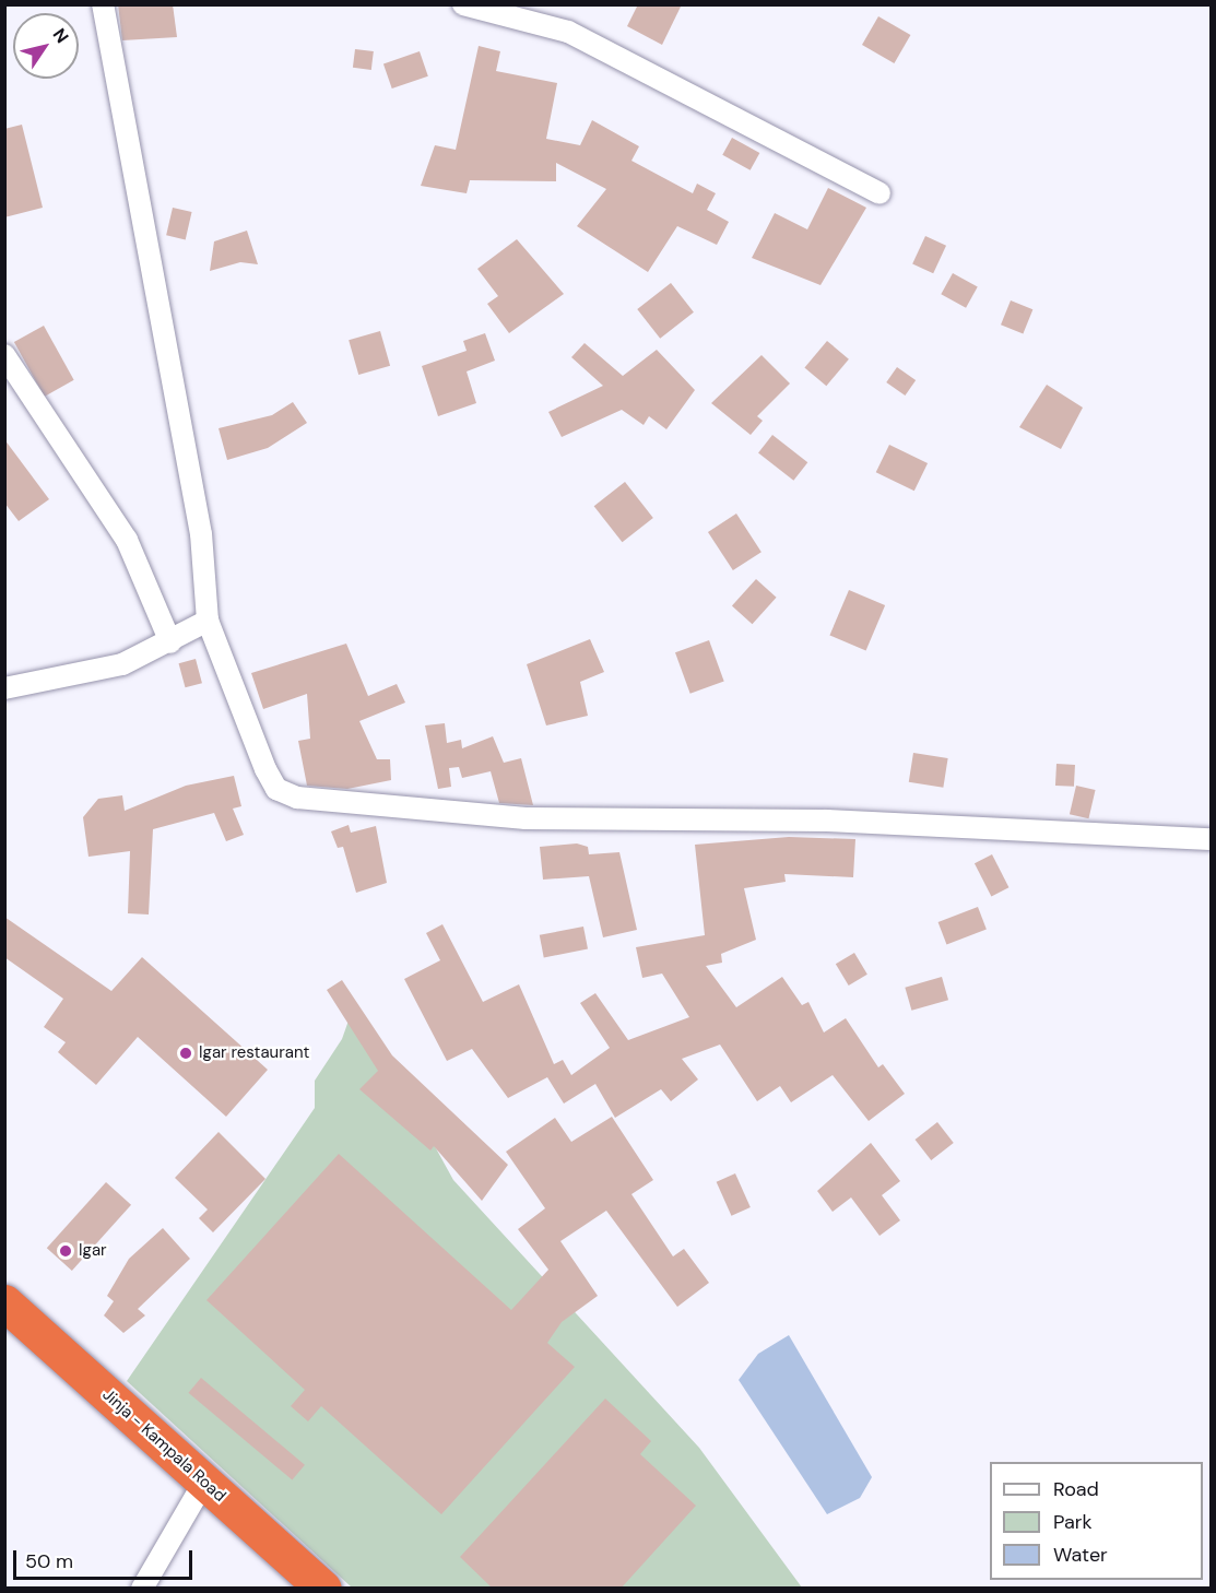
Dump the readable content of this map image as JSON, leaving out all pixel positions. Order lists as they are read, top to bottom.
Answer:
{
  "streets": {
    "highway": ["Jinja - Kampala Road"]
  },
  "places": ["Igar restaurant", "Igar"],
  "legend": ["Road", "Park", "Water"],
  "scale_bar": "50 m",
  "north": "top right"
}
